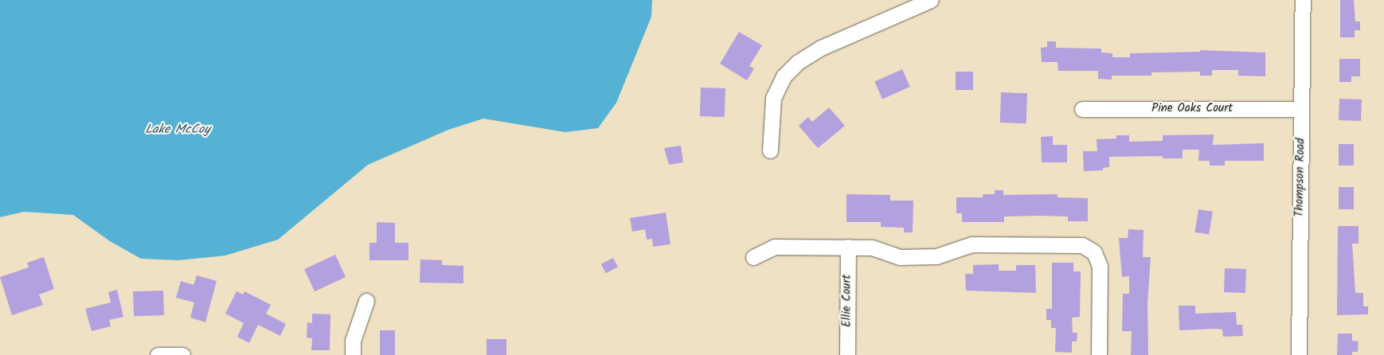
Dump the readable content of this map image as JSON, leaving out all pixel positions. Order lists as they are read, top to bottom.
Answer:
{
  "streets": {
    "street": ["Pine Oaks Court", "Thompson Road", "Ellie Court"]
  },
  "crossings": [
    ["Pine Oaks Court", "Thompson Road"]
  ],
  "water": ["Lake McCoy"]
}
